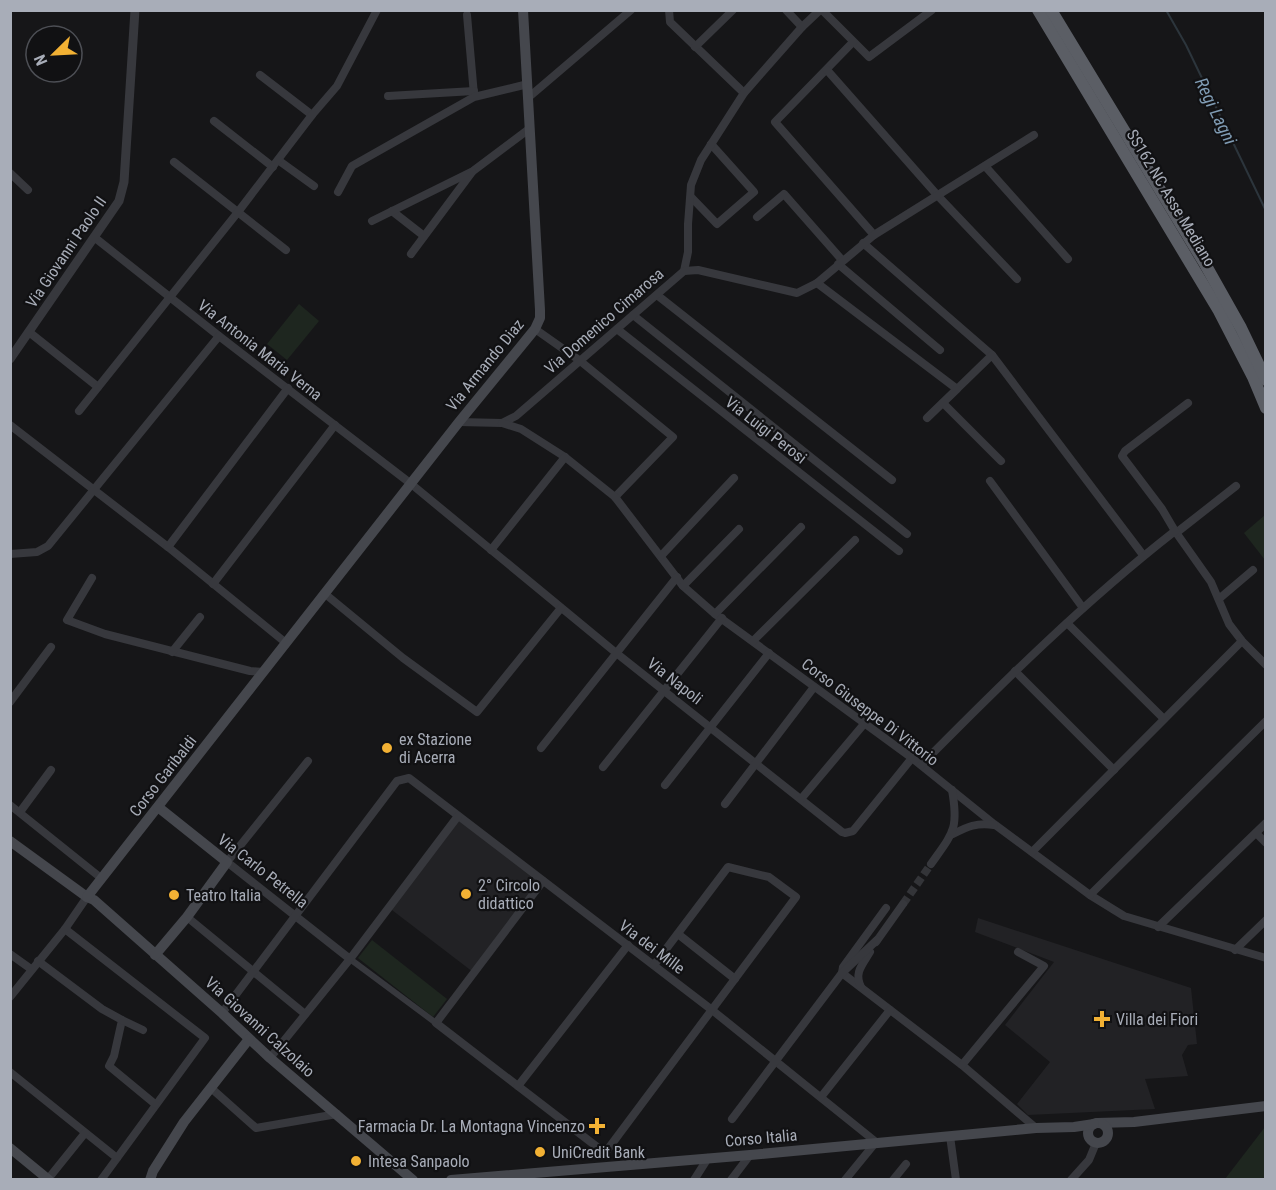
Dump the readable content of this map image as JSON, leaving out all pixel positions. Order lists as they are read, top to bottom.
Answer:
{
  "streets": {
    "highway": ["SS162 NC Asse Mediano"],
    "main road": [
      "Via Armando Diaz",
      "Corso Garibaldi",
      "Via Carlo Petrella",
      "Via Giovanni Calzolaio",
      "Corso Italia"
    ],
    "street": [
      "Via Giovanni Paolo II",
      "Via Domenico Cimarosa",
      "Via Antonia Maria Verna",
      "Via Luigi Perosi",
      "Via Napoli",
      "Corso Giuseppe Di Vittorio",
      "Via dei Mille"
    ]
  },
  "crossings": [
    ["Via Giovanni Paolo II", "Via Antonia Maria Verna"],
    ["Via Domenico Cimarosa", "Via Luigi Perosi"],
    ["Via Domenico Cimarosa", "Corso Giuseppe Di Vittorio"],
    ["Via Antonia Maria Verna", "Via Armando Diaz"],
    ["Via Antonia Maria Verna", "Via Napoli"],
    ["Via Armando Diaz", "Via Napoli"],
    ["Via Armando Diaz", "Corso Garibaldi"],
    ["Via Napoli", "Corso Giuseppe Di Vittorio"],
    ["Corso Garibaldi", "Via Carlo Petrella"],
    ["Corso Garibaldi", "Via Giovanni Calzolaio"],
    ["Via Carlo Petrella", "Via dei Mille"],
    ["Via dei Mille", "Corso Italia"]
  ],
  "water": ["Regi Lagni"],
  "places": {
    "other": [
      "ex Stazione di Acerra",
      "2° Circolo didattico",
      "Teatro Italia",
      "UniCredit Bank",
      "Intesa Sanpaolo"
    ],
    "health": ["Villa dei Fiori", "Farmacia Dr. La Montagna Vincenzo"]
  },
  "north": "bottom left"
}
